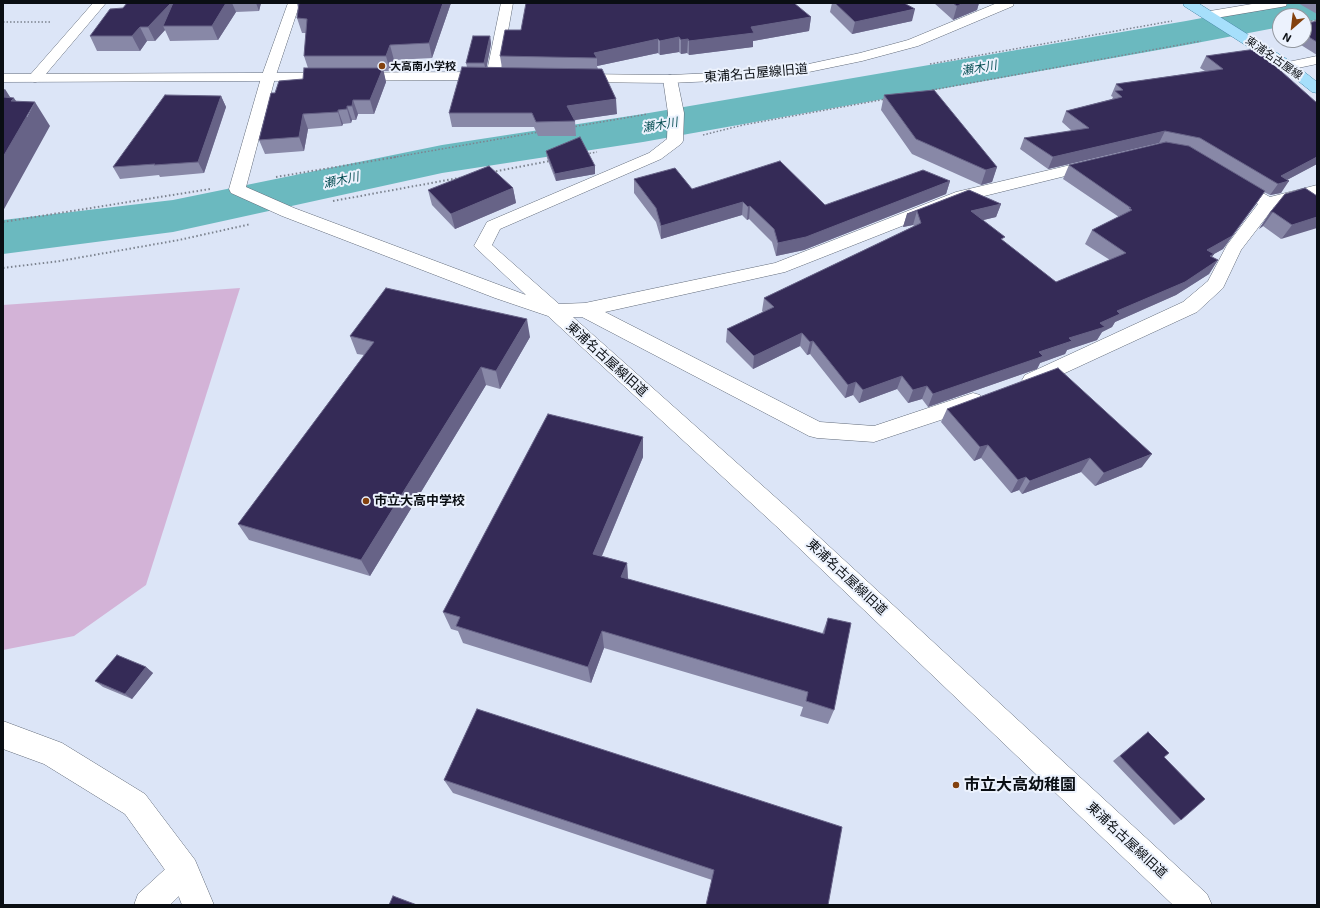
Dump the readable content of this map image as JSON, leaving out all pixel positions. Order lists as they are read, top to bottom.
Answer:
{
  "streets": {
    "main road": ["東浦名古屋線"],
    "street": ["東浦名古屋線旧道"]
  },
  "water": ["瀬木川"],
  "places": ["大高南小学校", "市立大高中学校", "市立大高幼稚園"],
  "north": "bottom left"
}
